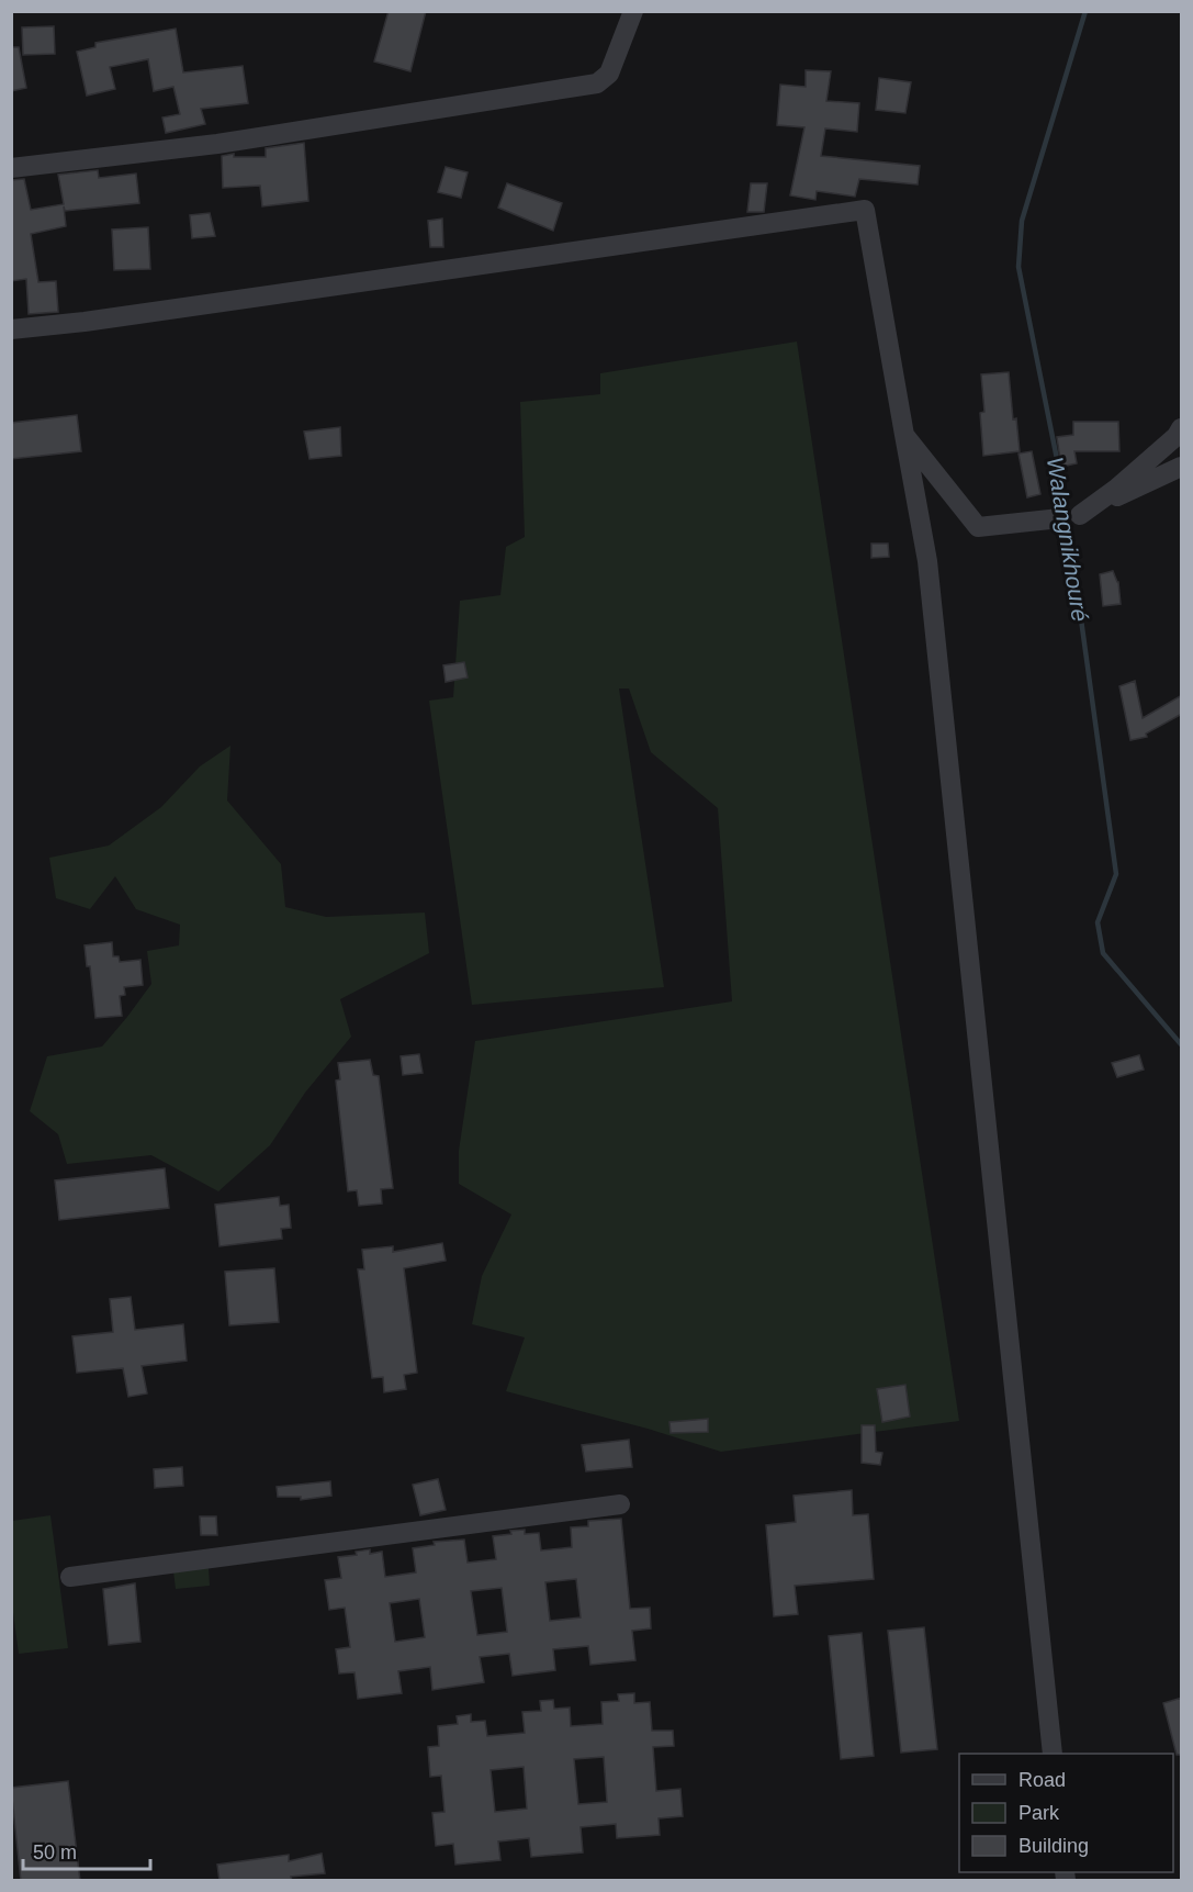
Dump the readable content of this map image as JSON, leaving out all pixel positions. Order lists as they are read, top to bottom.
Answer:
{
  "water": ["Walangnikhouré"],
  "legend": ["Road", "Park", "Building"],
  "scale_bar": "50 m"
}
